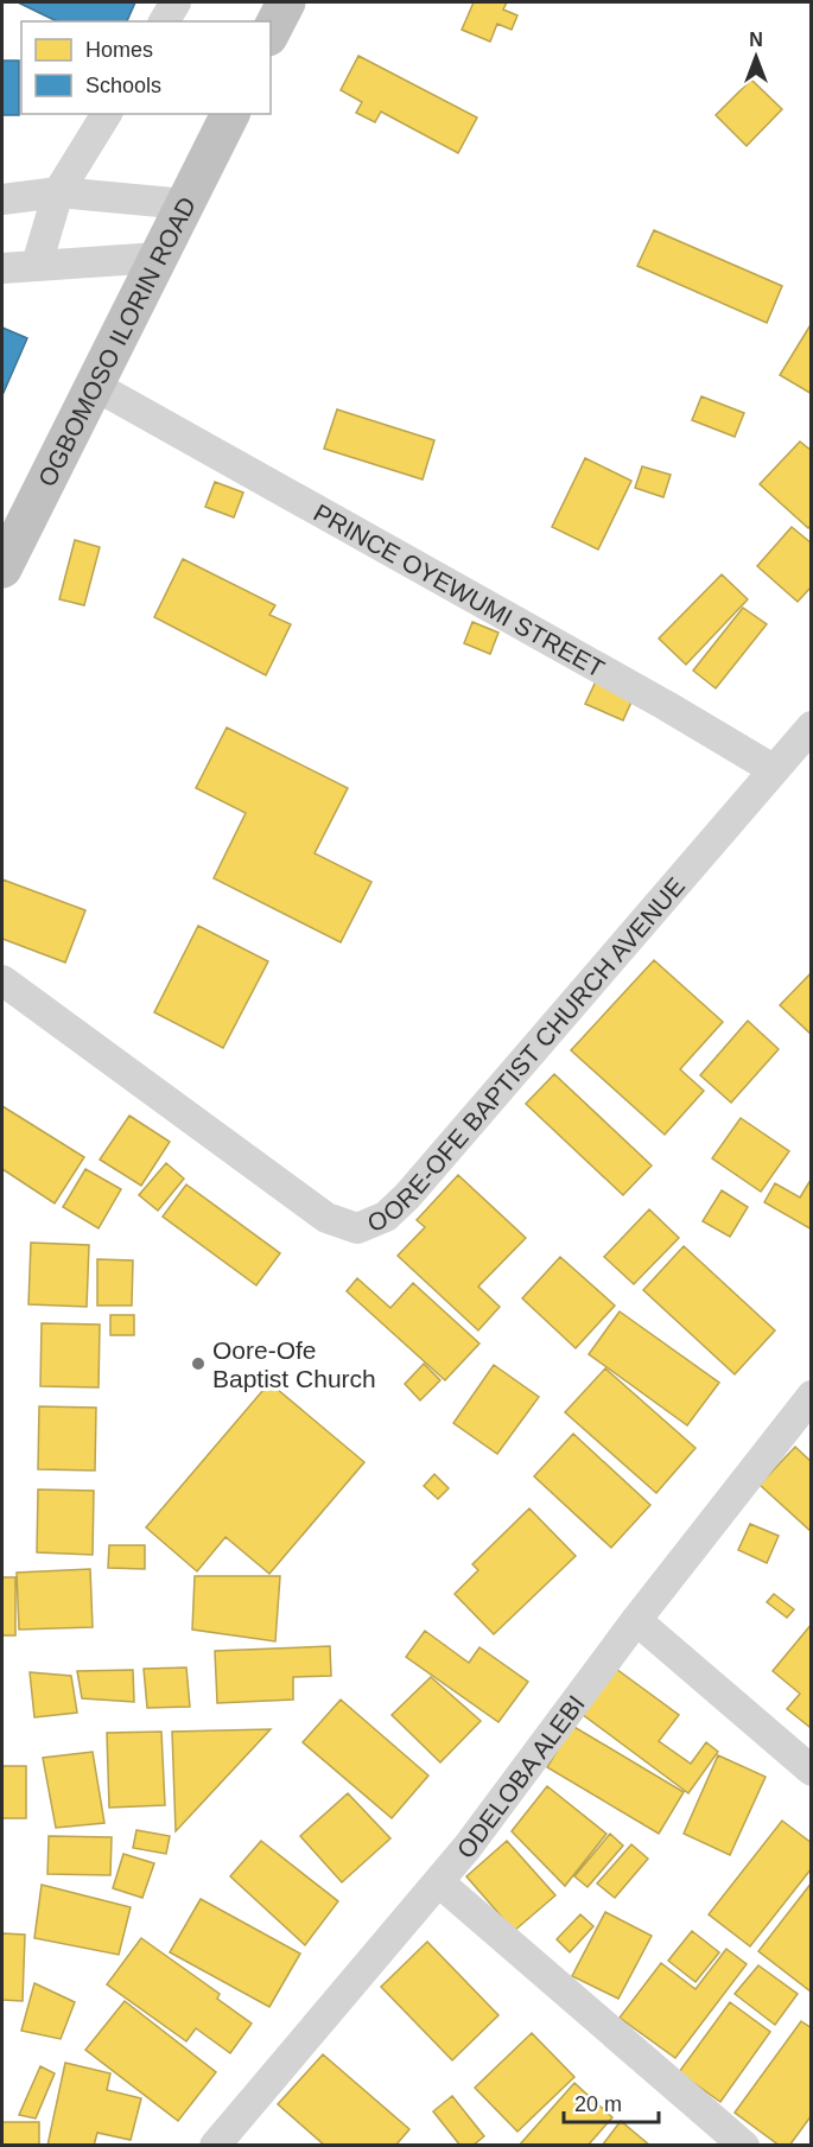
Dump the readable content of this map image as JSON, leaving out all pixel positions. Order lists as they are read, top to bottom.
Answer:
{
  "streets": {
    "highway": ["OGBOMOSO ILORIN ROAD"],
    "street": ["PRINCE OYEWUMI STREET", "OORE-OFE BAPTIST CHURCH AVENUE", "ODELOBA ALEBI"]
  },
  "crossings": [
    ["OGBOMOSO ILORIN ROAD", "PRINCE OYEWUMI STREET"],
    ["PRINCE OYEWUMI STREET", "OORE-OFE BAPTIST CHURCH AVENUE"]
  ],
  "places": ["Oore-Ofe Baptist Church"],
  "legend": ["Homes", "Schools"],
  "scale_bar": "20 m",
  "north": "top"
}
